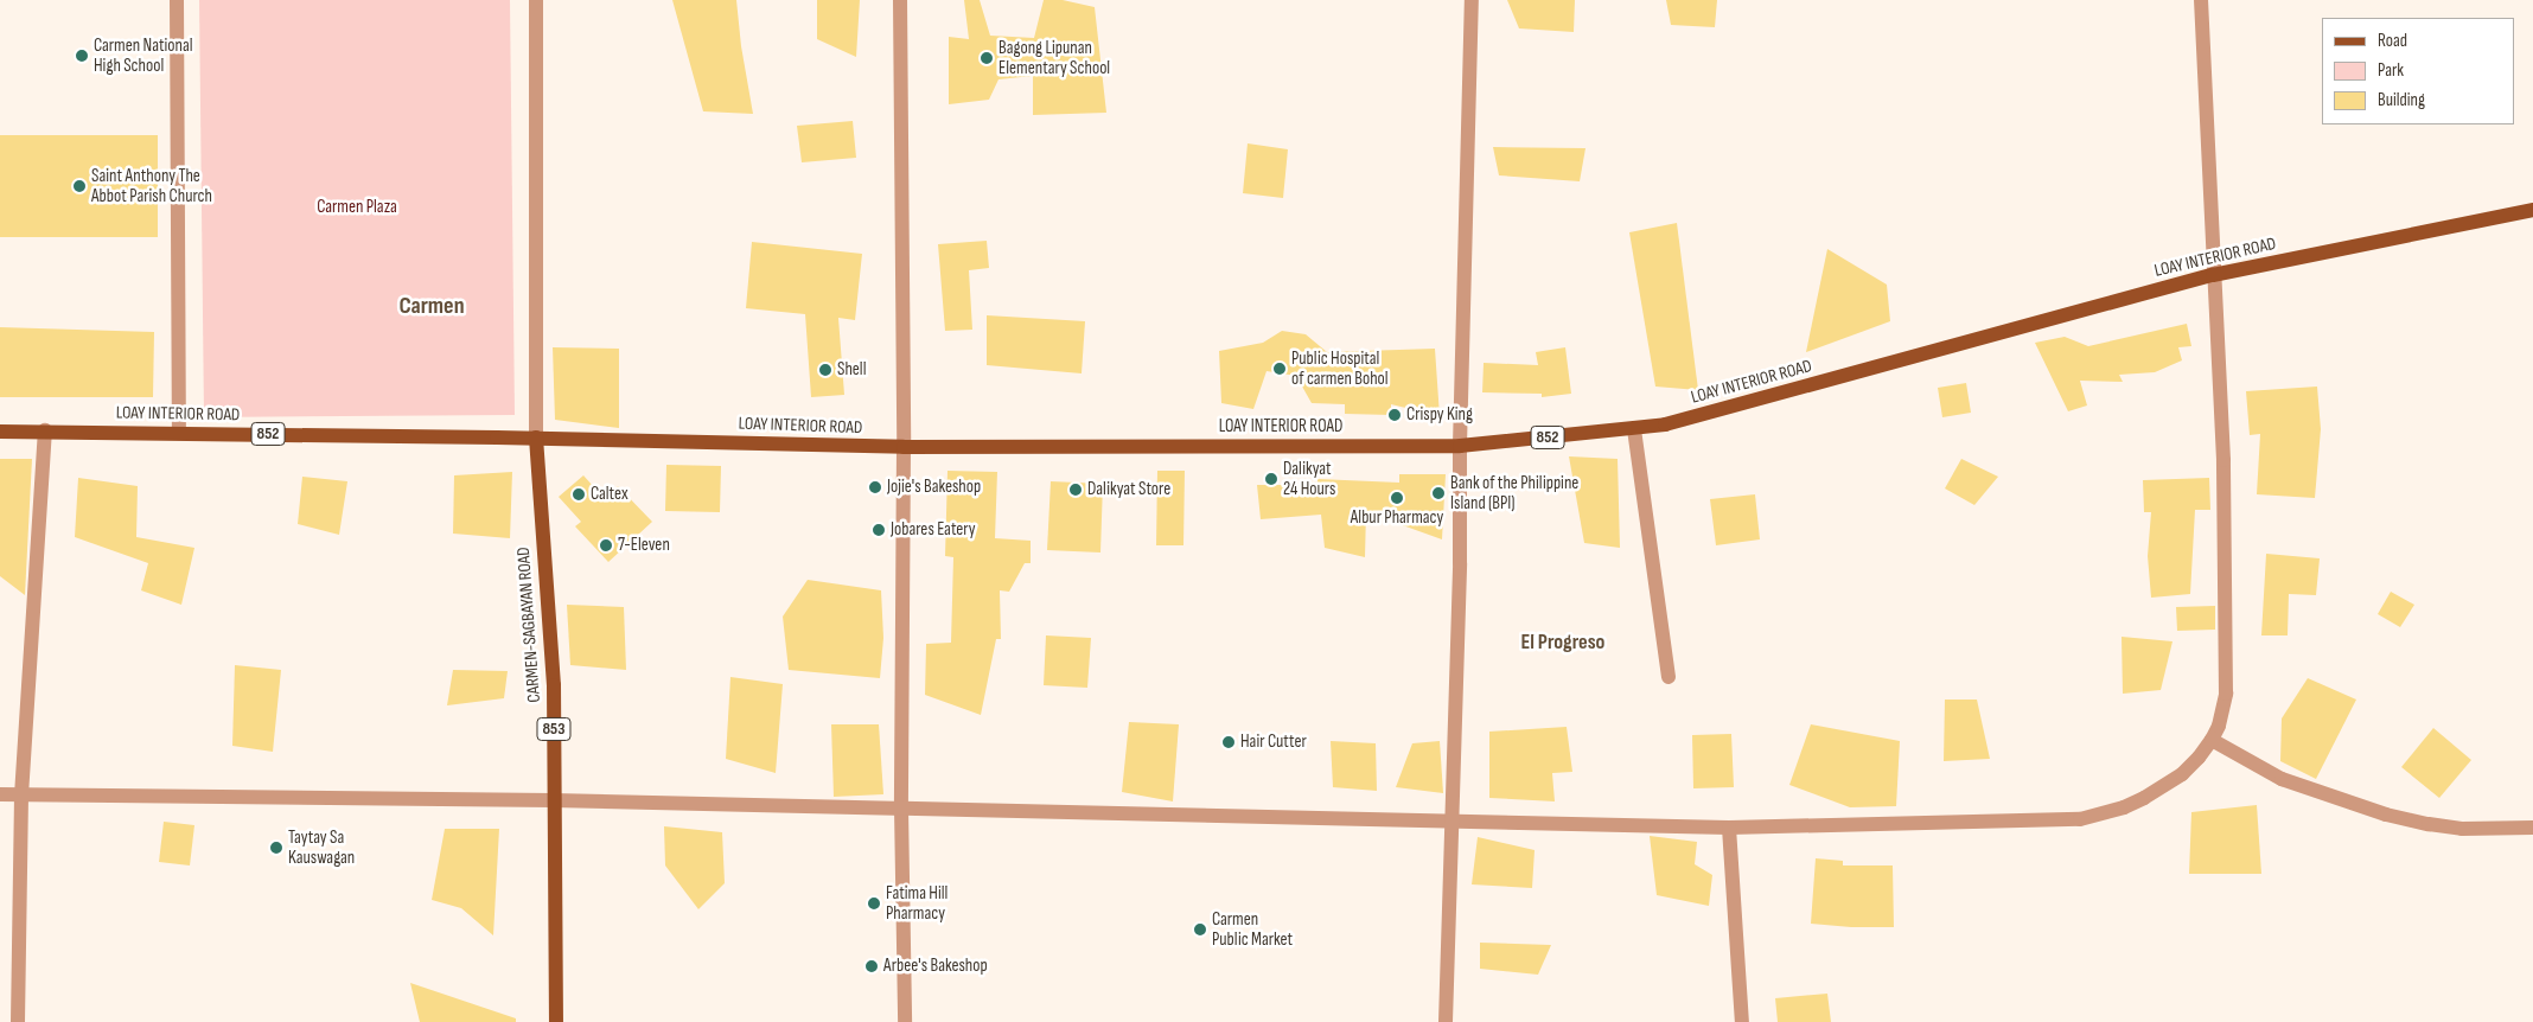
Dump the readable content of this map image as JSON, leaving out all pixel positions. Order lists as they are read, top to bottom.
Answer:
{
  "streets": {
    "main road": [
      "LOAY INTERIOR ROAD",
      "852",
      "CARMEN-SAGBAYAN ROAD",
      "853"
    ]
  },
  "crossings": [
    ["LOAY INTERIOR ROAD", "CARMEN-SAGBAYAN ROAD"]
  ],
  "districts": ["Carmen", "El Progreso"],
  "parks": ["Carmen Plaza"],
  "places": [
    "Carmen National High School",
    "Bagong Lipunan Elementary School",
    "Saint Anthony The Abbot Parish Church",
    "Public Hospital of carmen Bohol",
    "Shell",
    "Crispy King",
    "Dalikyat 24 Hours",
    "Jojie's Bakeshop",
    "Dalikyat Store",
    "Bank of the Philippine Island (BPI)",
    "Caltex",
    "Albur Pharmacy",
    "Jobares Eatery",
    "7-Eleven",
    "Hair Cutter",
    "Taytay Sa Kauswagan",
    "Fatima Hill Pharmacy",
    "Carmen Public Market",
    "Arbee's Bakeshop"
  ],
  "legend": ["Road", "Park", "Building"]
}
